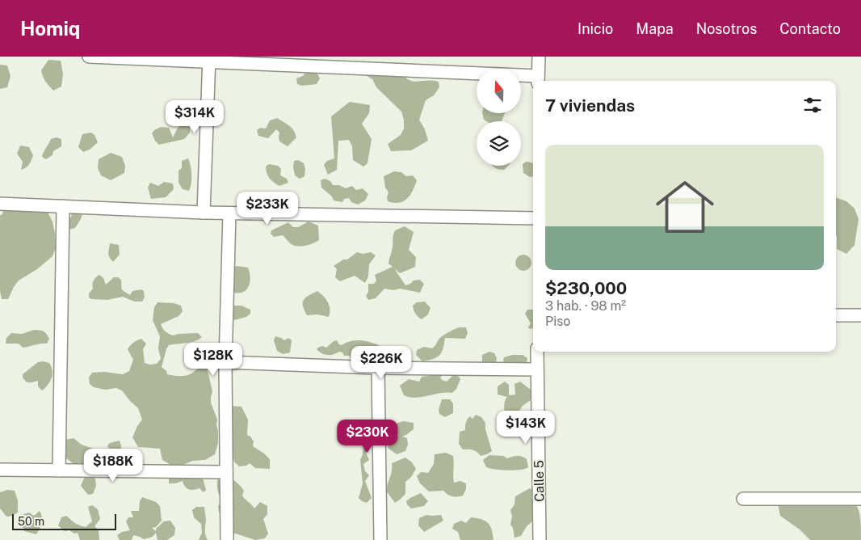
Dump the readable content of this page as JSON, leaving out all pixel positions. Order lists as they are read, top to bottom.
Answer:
{
  "streets": {
    "street": ["Calle 5"]
  },
  "scale_bar": "50 m",
  "north": "top",
  "page": {
    "header": "Homiq",
    "nav": [
      "Inicio",
      "Mapa",
      "Nosotros",
      "Contacto"
    ],
    "heading": "7 viviendas",
    "price": [
      "$314K",
      "$233K",
      "$128K",
      "$226K",
      "$143K",
      "$230K",
      "$188K"
    ],
    "list": [
      {
        "name": "$230,000",
        "note": "3 hab. · 98 m² · Piso"
      }
    ],
    "scale": "50 m"
  }
}
